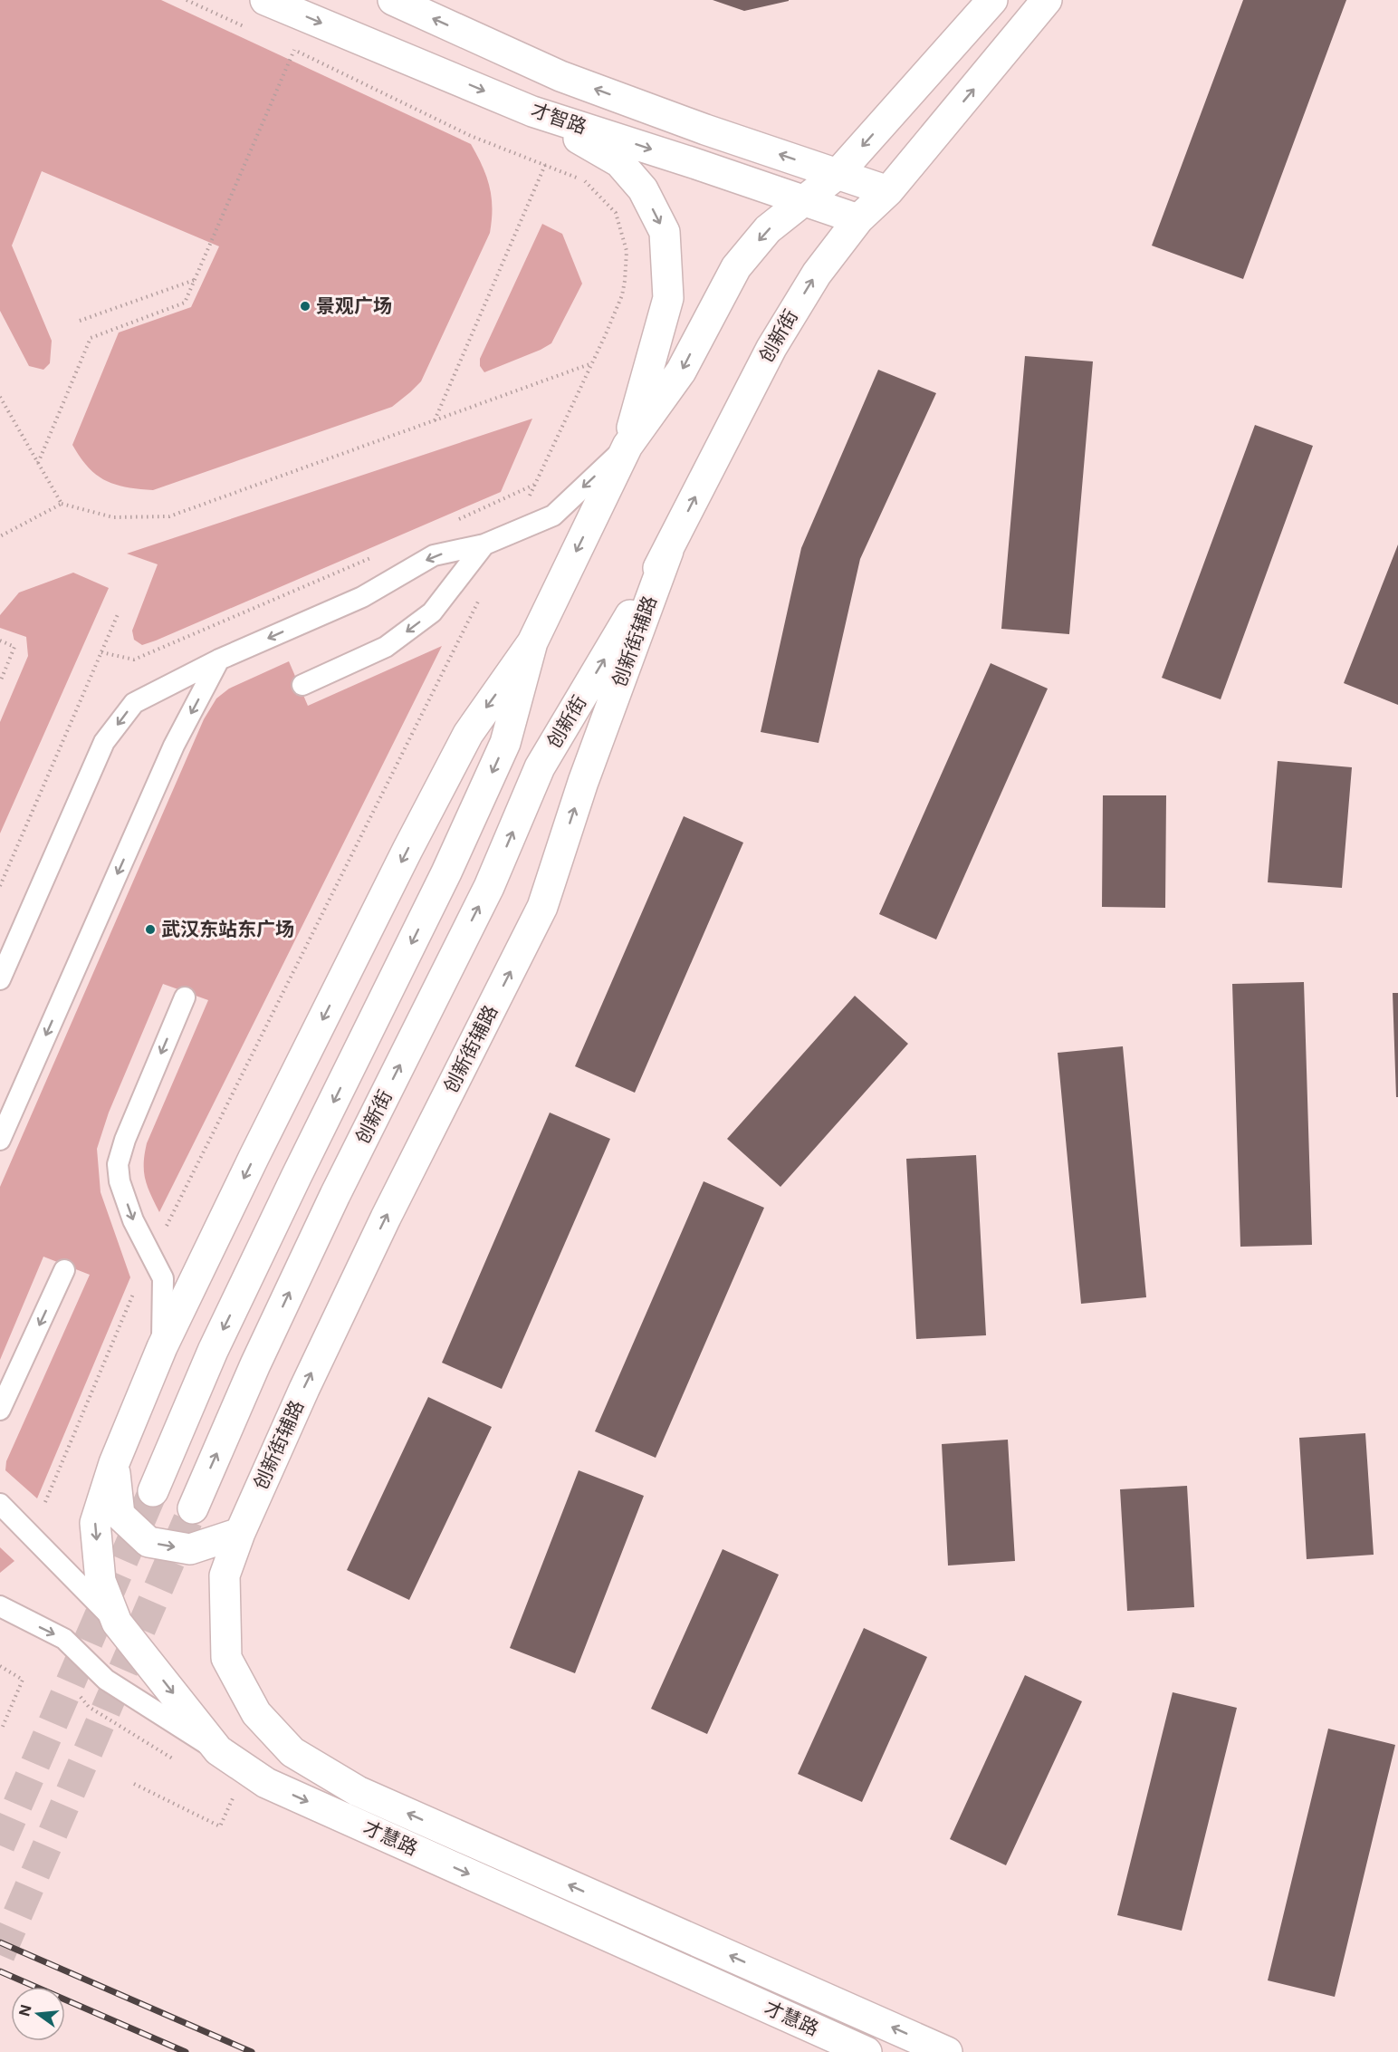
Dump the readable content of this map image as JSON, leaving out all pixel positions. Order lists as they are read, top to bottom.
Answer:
{
  "streets": {
    "street": [
      "才智路",
      "创新街",
      "创新街辅路",
      "才慧路"
    ]
  },
  "crossings": [
    ["才智路", "创新街"],
    ["创新街", "创新街辅路"],
    ["创新街辅路", "才慧路"]
  ],
  "places": ["景观广场", "武汉东站东广场"],
  "north": "left"
}
